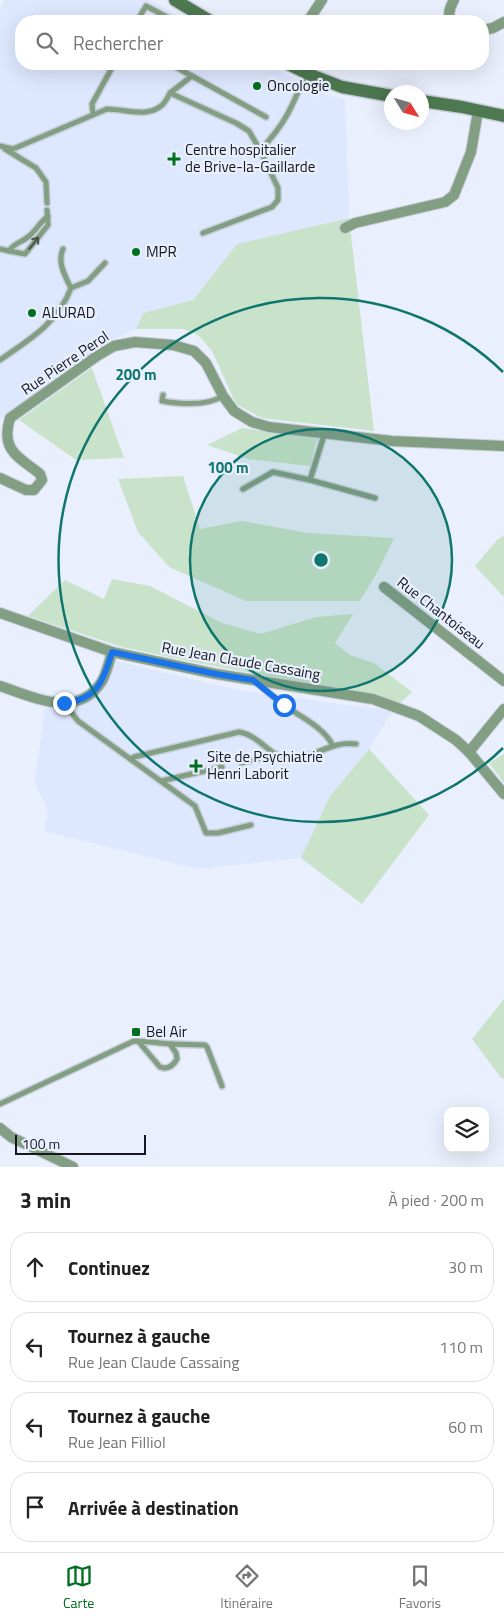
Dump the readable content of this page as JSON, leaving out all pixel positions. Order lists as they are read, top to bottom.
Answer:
{
  "streets": {
    "street": ["Rue Pierre Perol", "Rue Chantoiseau", "Rue Jean Claude Cassaing"]
  },
  "places": {
    "other": ["Oncologie", "MPR", "ALURAD"],
    "health": ["Centre hospitalier de Brive-la-Gaillarde", "Site de Psychiatrie Henri Laborit"],
    "transit": ["Bel Air"]
  },
  "scale_bar": "100 m",
  "north": "bottom right",
  "page": {
    "search": "Rechercher",
    "scale": "100 m",
    "heading": ["3 min", "À pied · 200 m"],
    "list": [
      ["Continuez", "30 m"],
      ["Tournez à gauche", "Rue Jean Claude Cassaing", "110 m"],
      ["Tournez à gauche", "Rue Jean Filliol", "60 m"],
      "Arrivée à destination"
    ],
    "nav": ["Carte", "Itinéraire", "Favoris"]
  },
  "rings": ["200 m", "100 m"]
}
